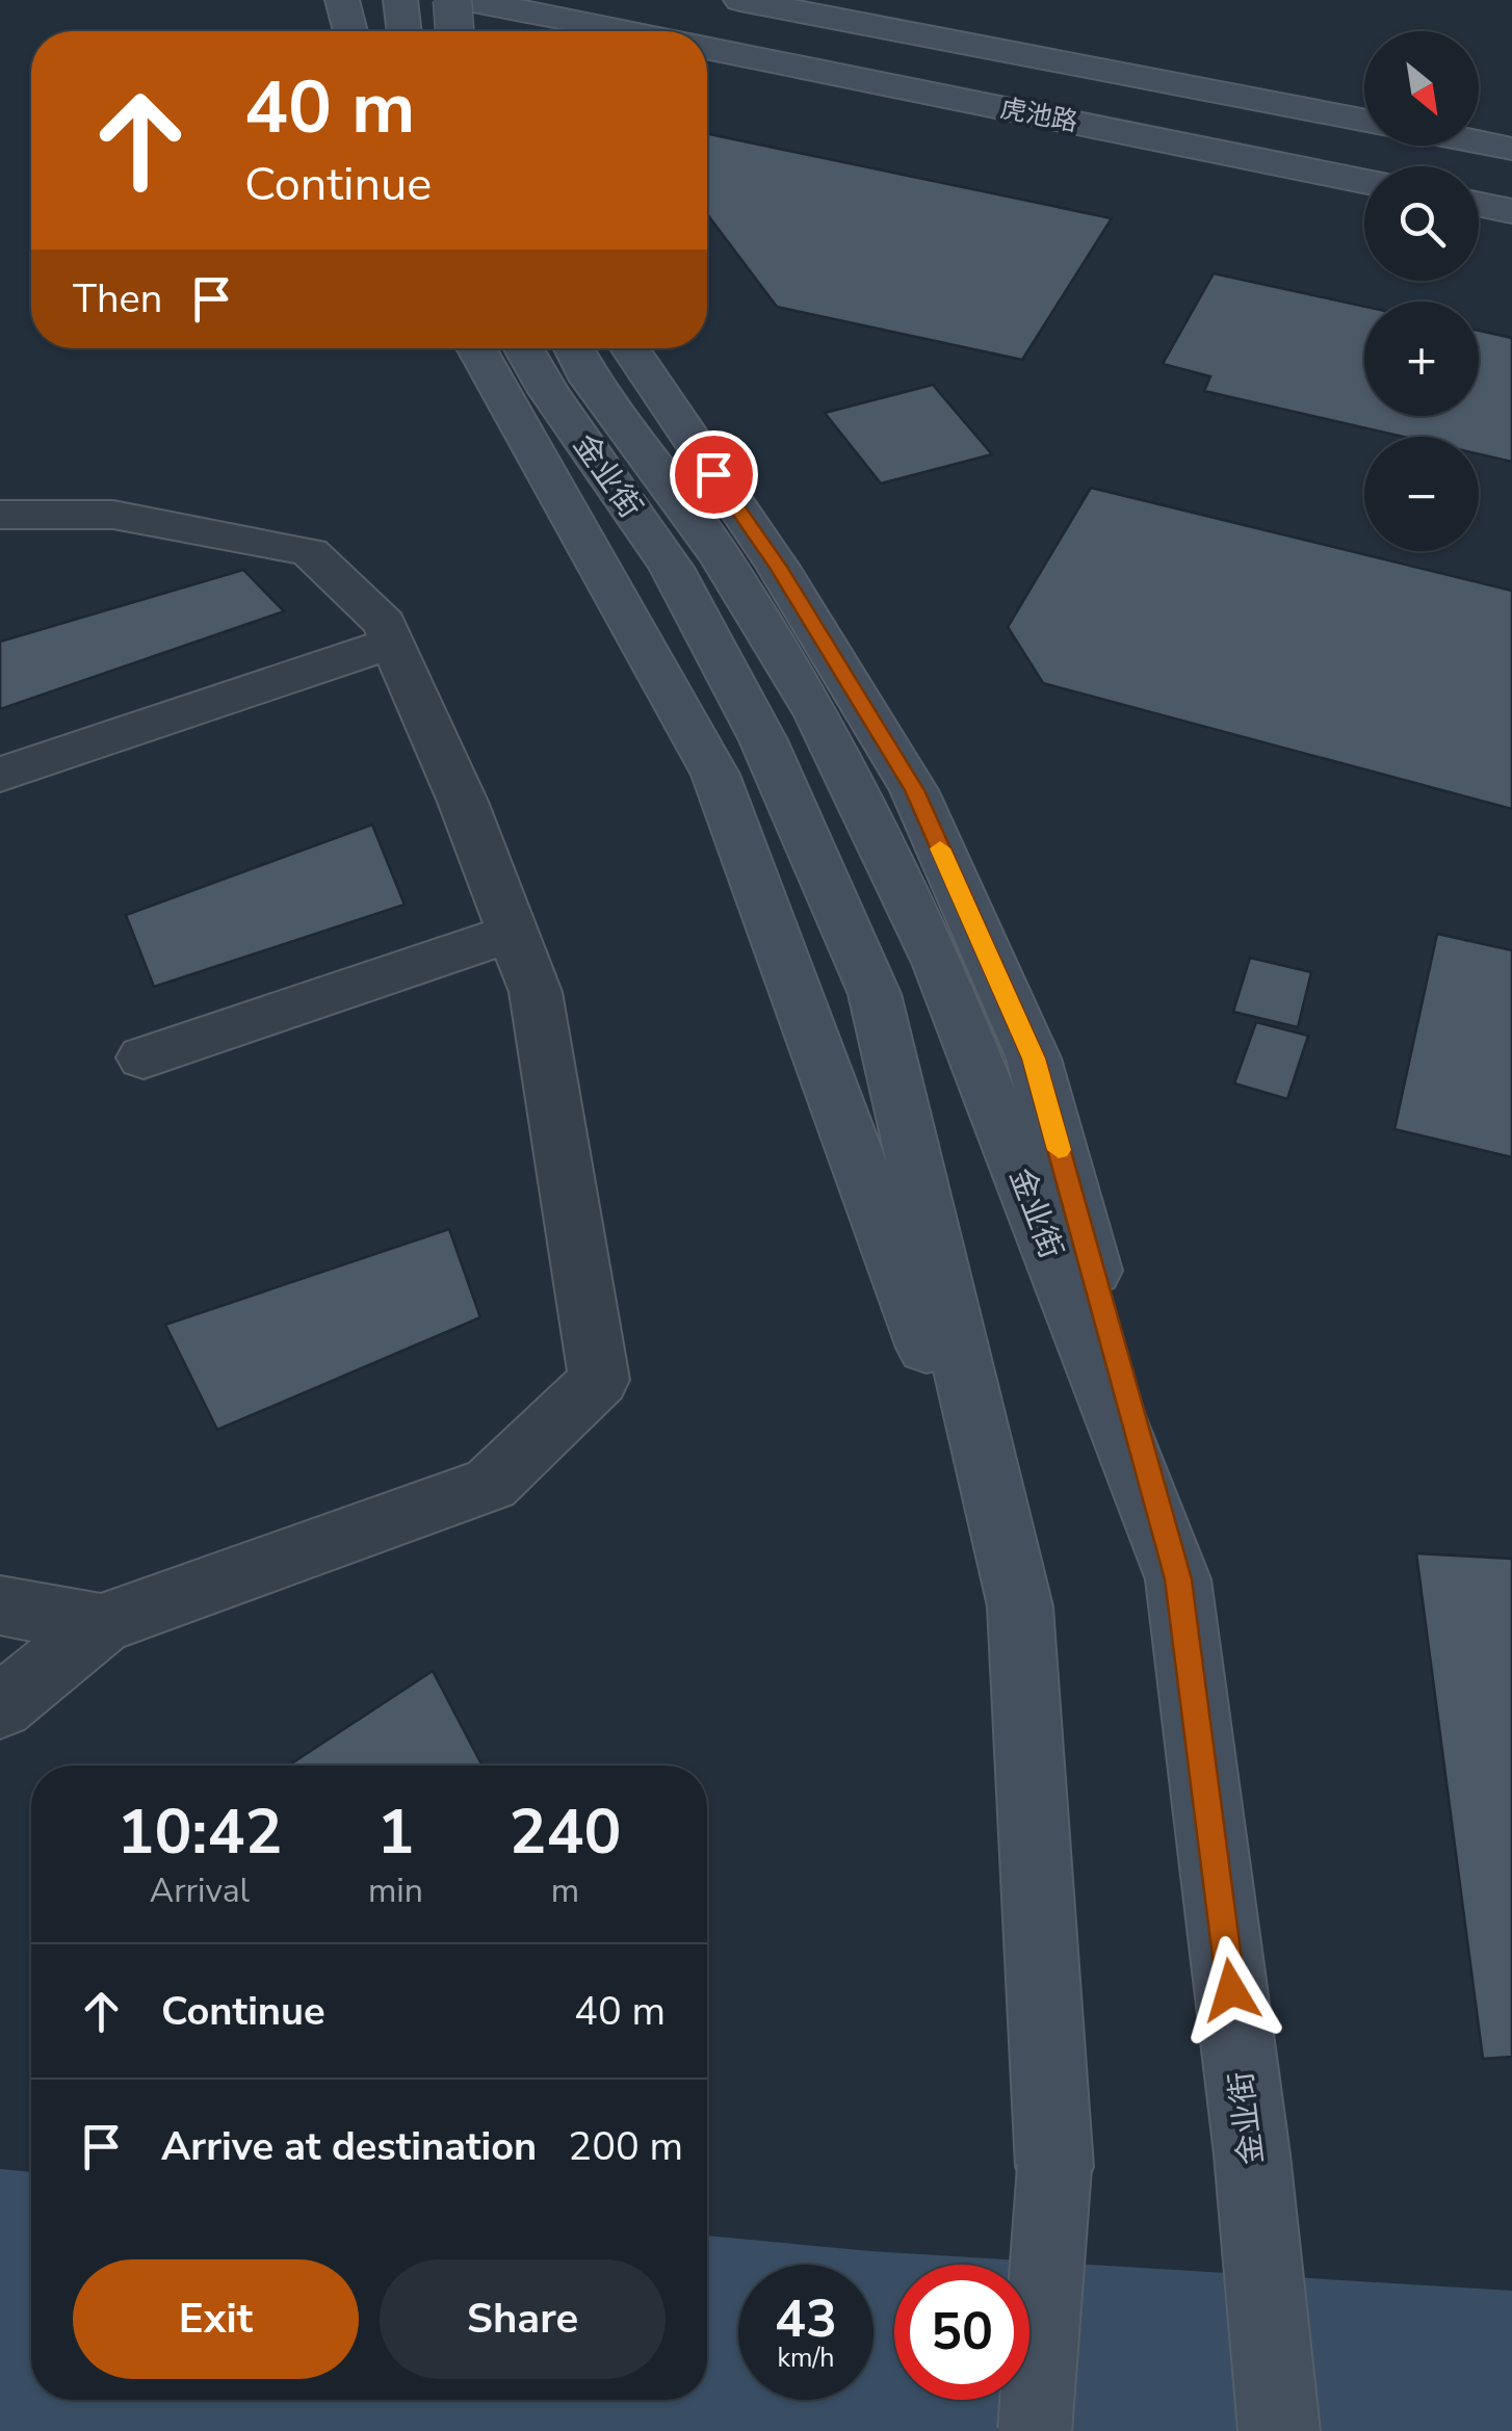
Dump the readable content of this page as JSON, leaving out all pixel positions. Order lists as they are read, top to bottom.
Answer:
{
  "streets": {
    "main road": ["虎池路", "金业街"]
  },
  "north": "bottom right",
  "page": {
    "map_buttons": ["+", "−"],
    "turn": ["40 m", "Continue"],
    "then": "Then",
    "eta": [
      "10:42",
      "Arrival",
      "1",
      "min",
      "240",
      "m"
    ],
    "list": [
      {
        "name": "Continue",
        "value": "40 m"
      },
      {
        "name": "Arrive at destination",
        "value": "200 m"
      }
    ],
    "buttons": ["Exit", "Share"],
    "speed": "43 km/h",
    "limit": "50"
  }
}
